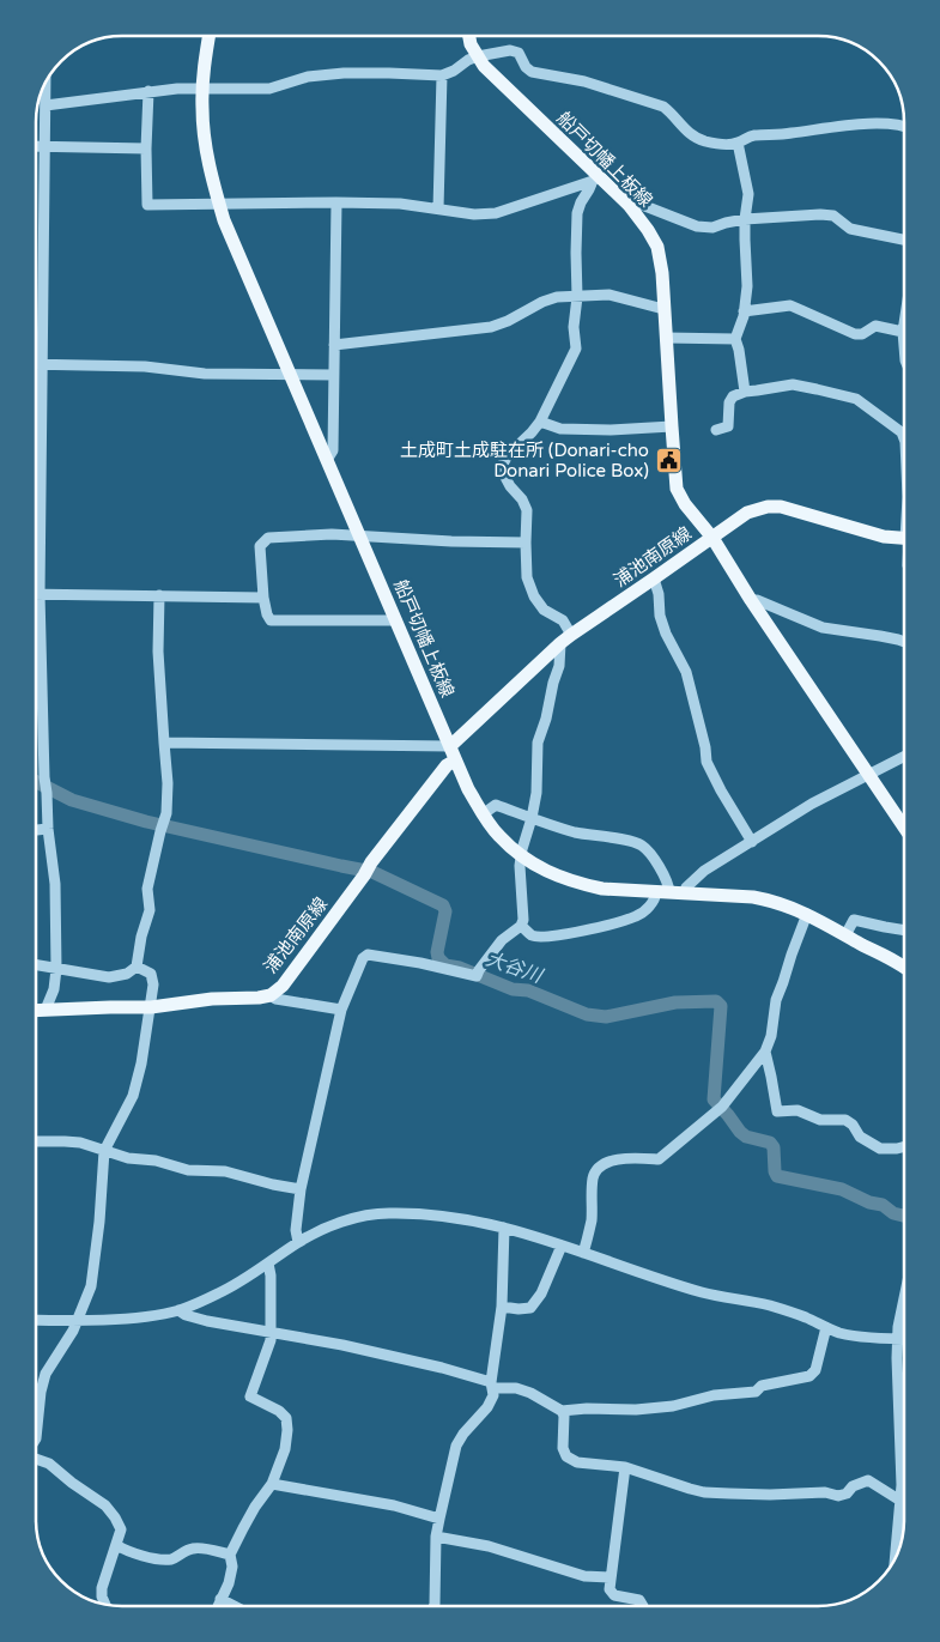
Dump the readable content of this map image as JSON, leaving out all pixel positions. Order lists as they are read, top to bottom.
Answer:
{
  "streets": {
    "main road": ["船戸切幡上板線", "浦池南原線"]
  },
  "crossings": [
    ["船戸切幡上板線", "浦池南原線"]
  ],
  "water": ["大谷川"],
  "places": {
    "public building": ["土成町土成駐在所 (Donari-cho Donari Police Box)"]
  }
}
